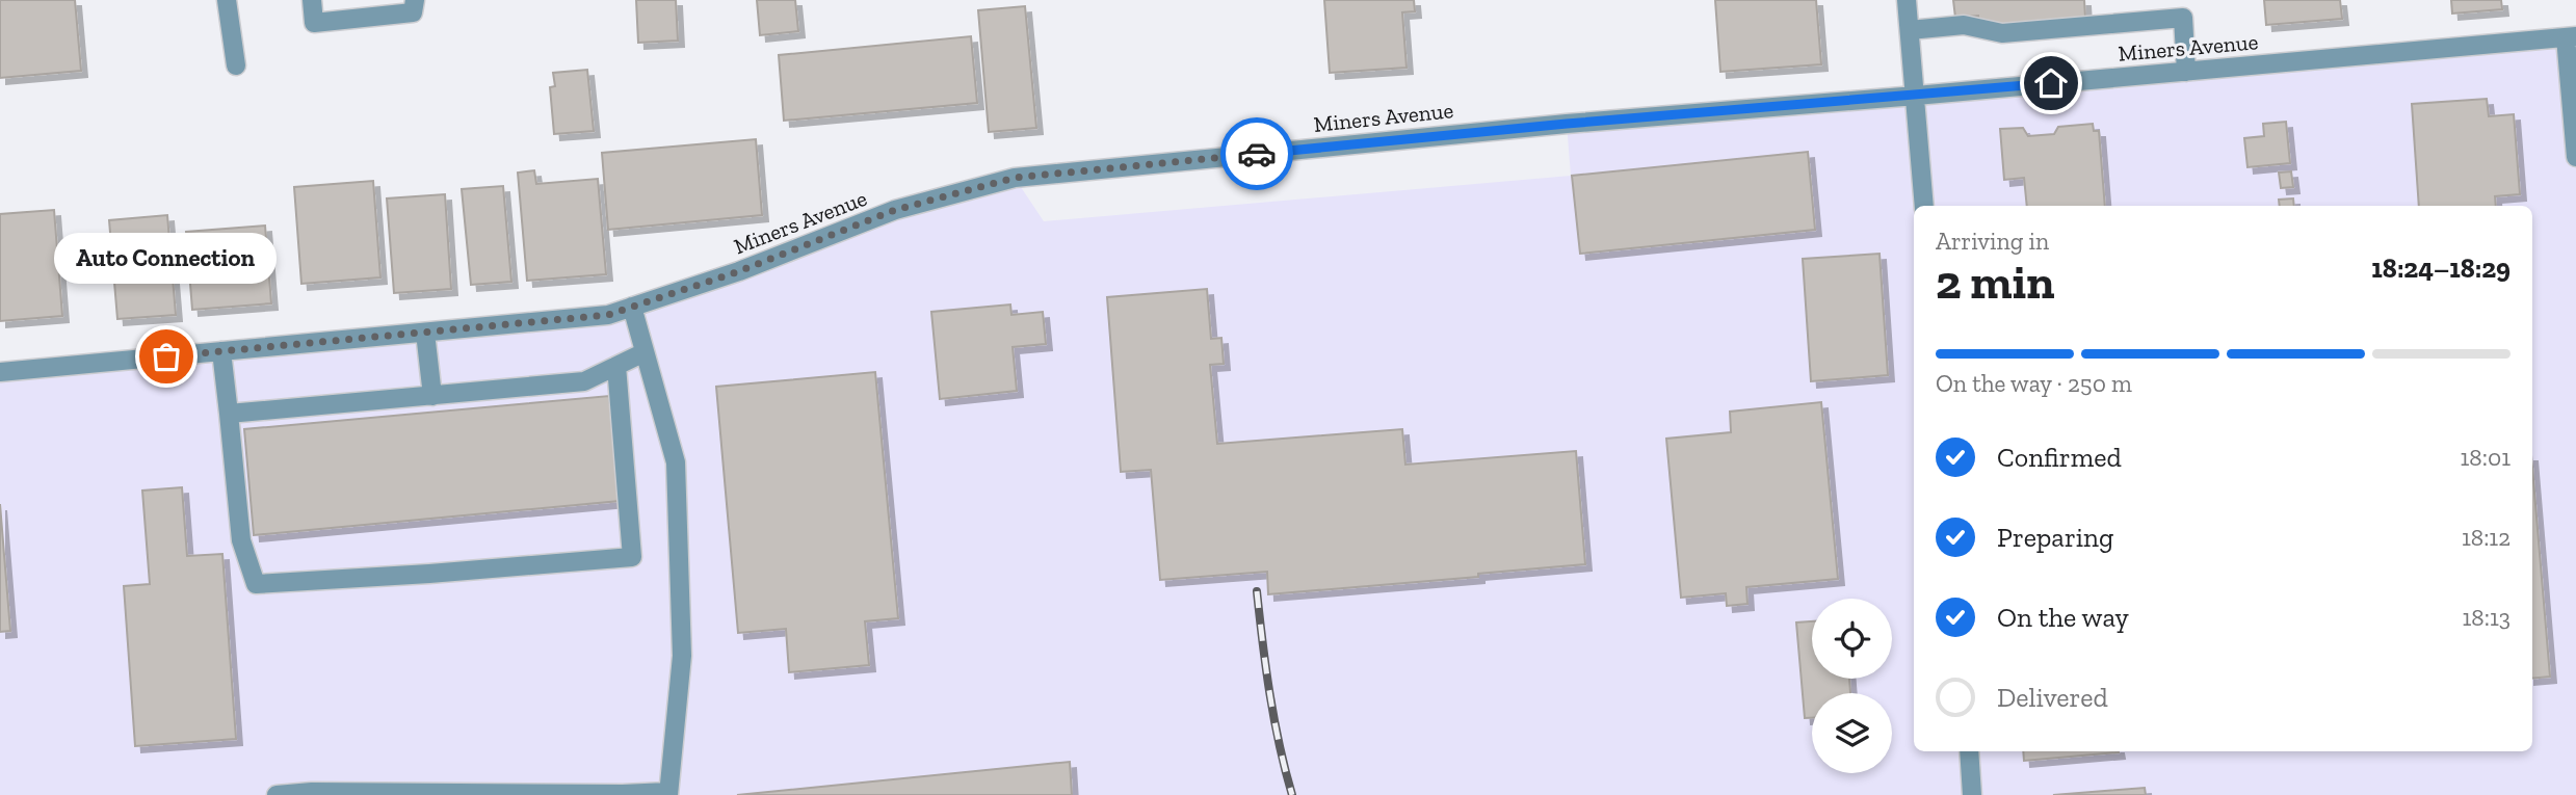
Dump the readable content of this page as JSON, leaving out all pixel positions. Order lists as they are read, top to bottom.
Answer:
{
  "streets": {
    "street": ["Miners Avenue"]
  },
  "places": ["Auto Connection"],
  "page": {
    "heading": ["2 min", "Arriving in", "18:24–18:29"],
    "bubble": "Auto Connection",
    "bar": "On the way · 250 m",
    "list": [
      ["Confirmed", "18:01"],
      ["Preparing", "18:12"],
      ["On the way", "18:13"],
      "Delivered"
    ]
  }
}
